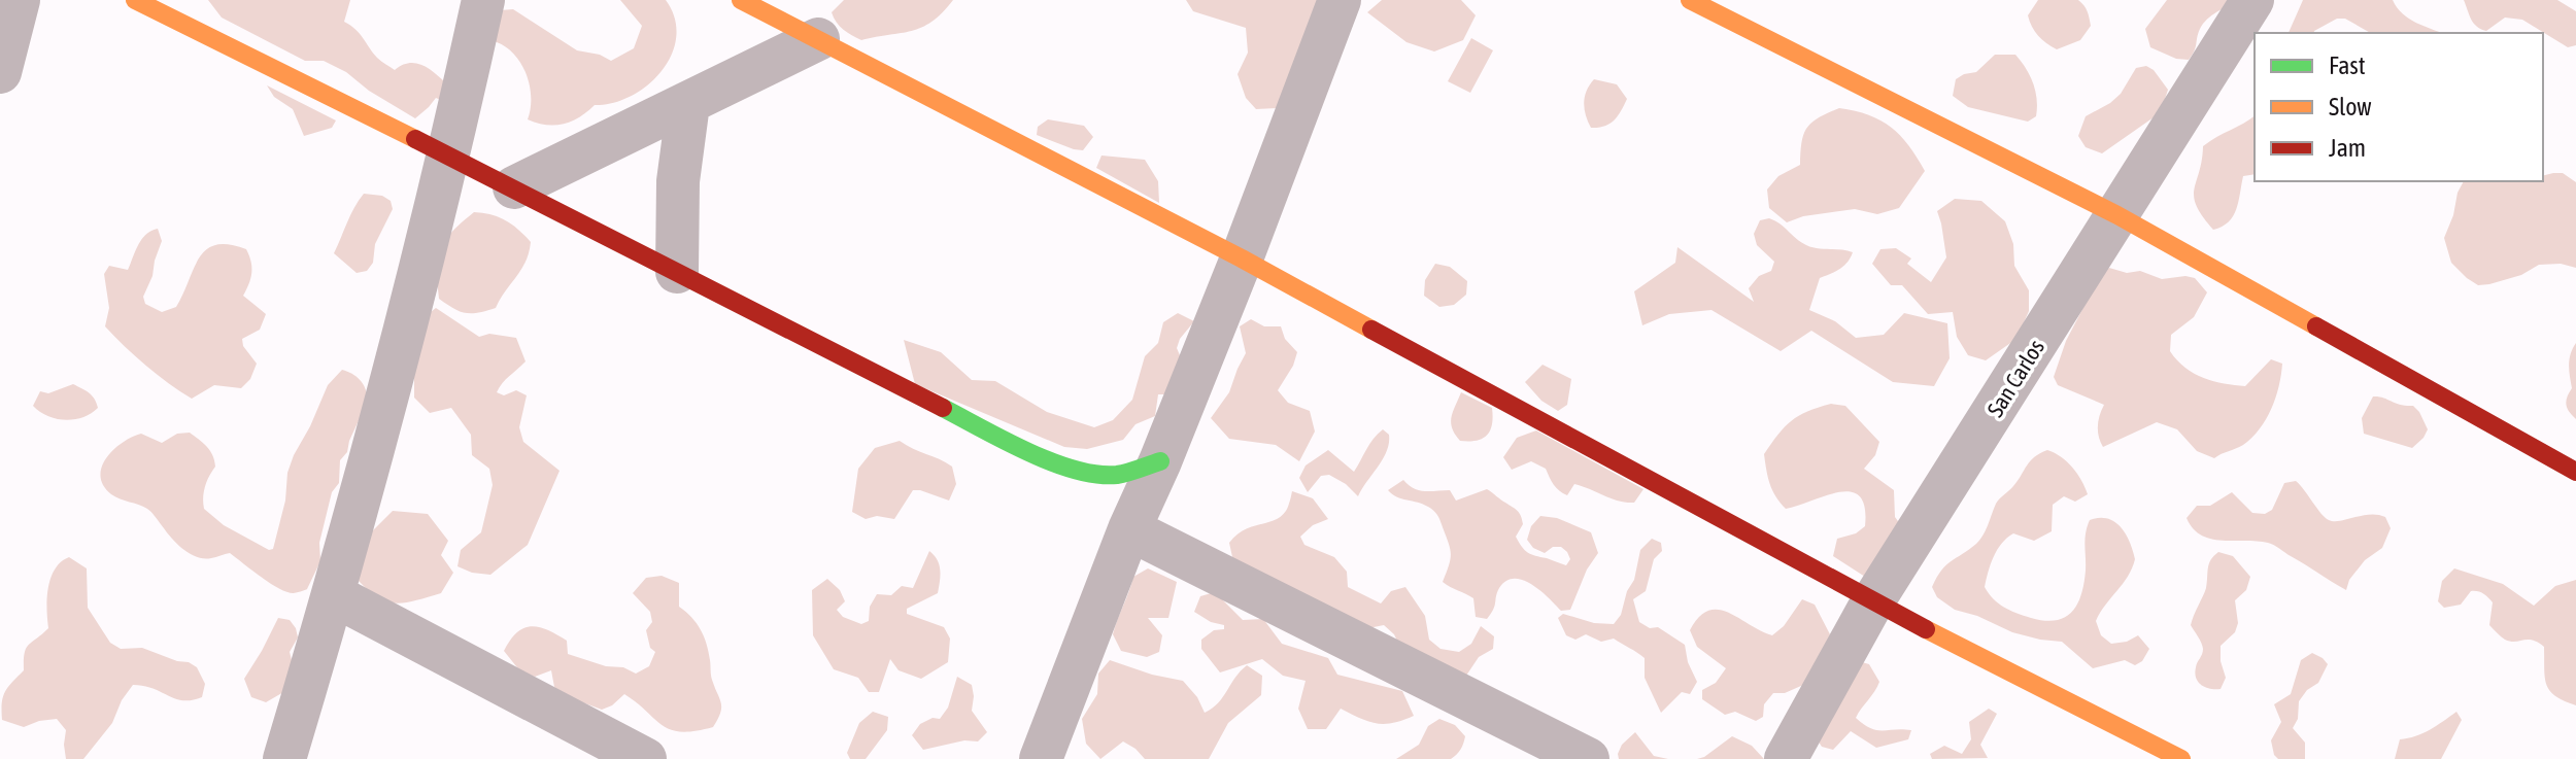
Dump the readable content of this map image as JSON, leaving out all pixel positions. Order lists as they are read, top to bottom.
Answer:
{
  "streets": {
    "street": ["San Carlos"]
  },
  "legend": ["Fast", "Slow", "Jam"]
}
